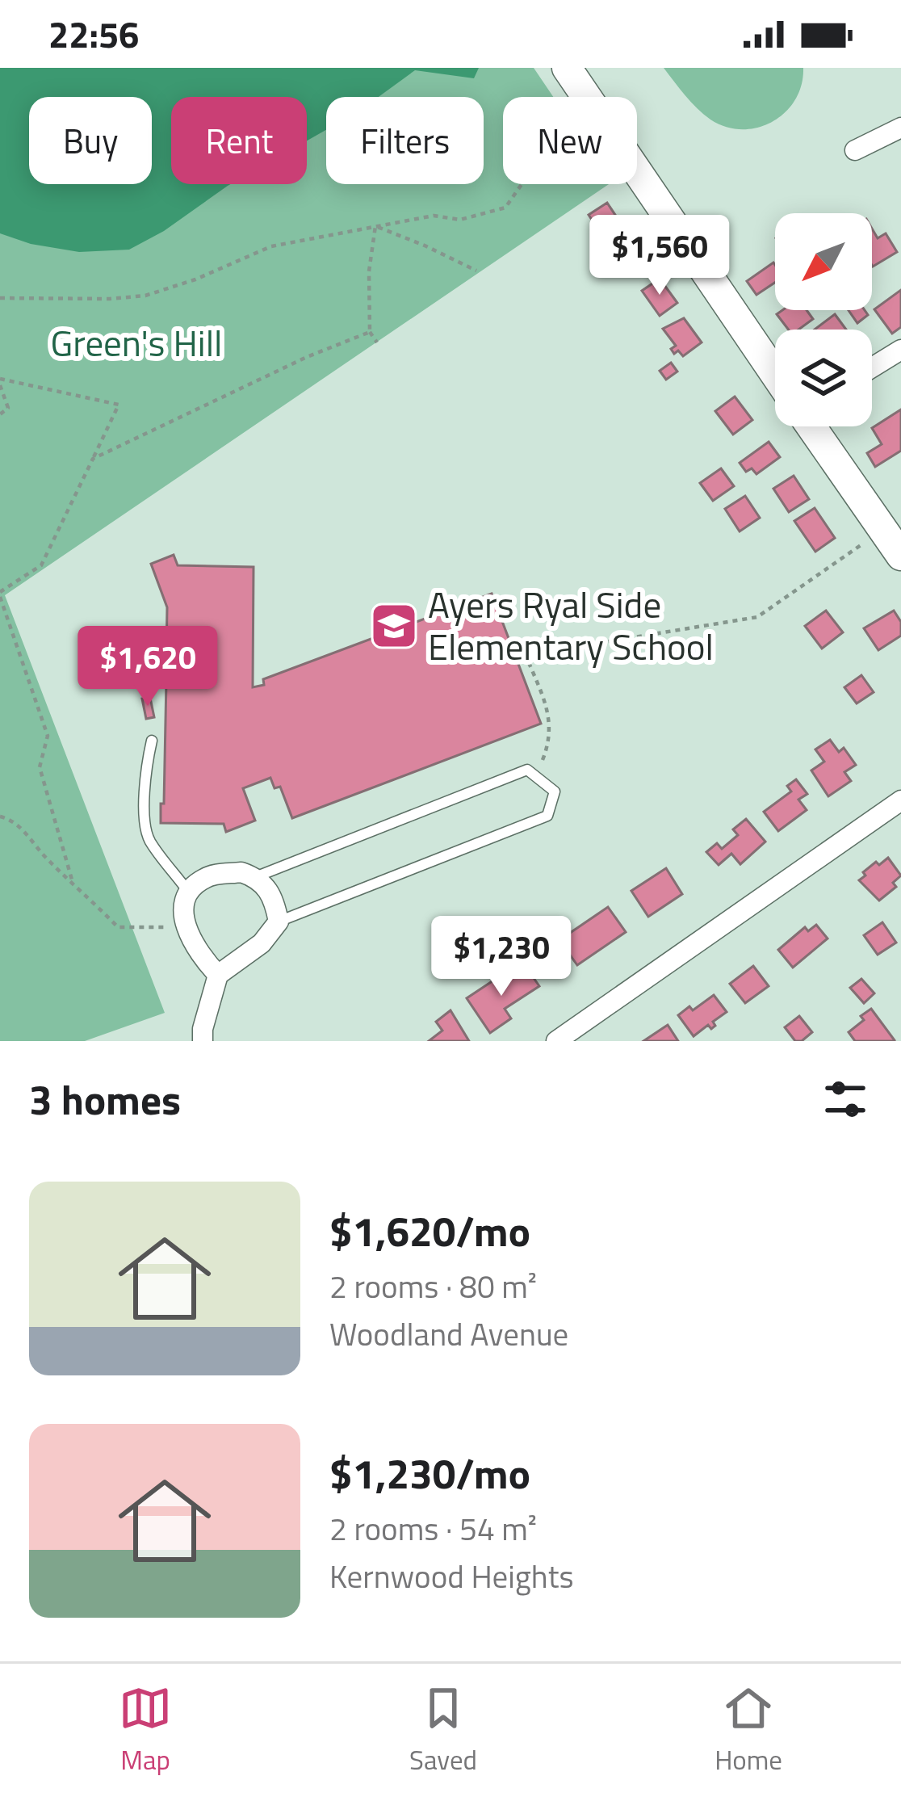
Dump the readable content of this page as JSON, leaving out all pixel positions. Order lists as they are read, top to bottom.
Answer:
{
  "parks": ["Green's Hill"],
  "places": {
    "school or university": ["Ayers Ryal Side Elementary School"]
  },
  "north": "bottom left",
  "page": {
    "status": "22:56",
    "chip": [
      "Buy",
      "Rent",
      "Filters",
      "New"
    ],
    "price": ["$1,560", "$1,620", "$1,230"],
    "heading": "3 homes",
    "list": [
      {
        "name": "$1,620/mo",
        "note": "2 rooms · 80 m² · Woodland Avenue"
      },
      {
        "name": "$1,230/mo",
        "note": "2 rooms · 54 m² · Kernwood Heights"
      }
    ],
    "tabs": ["Map", "Saved", "Home"]
  }
}
